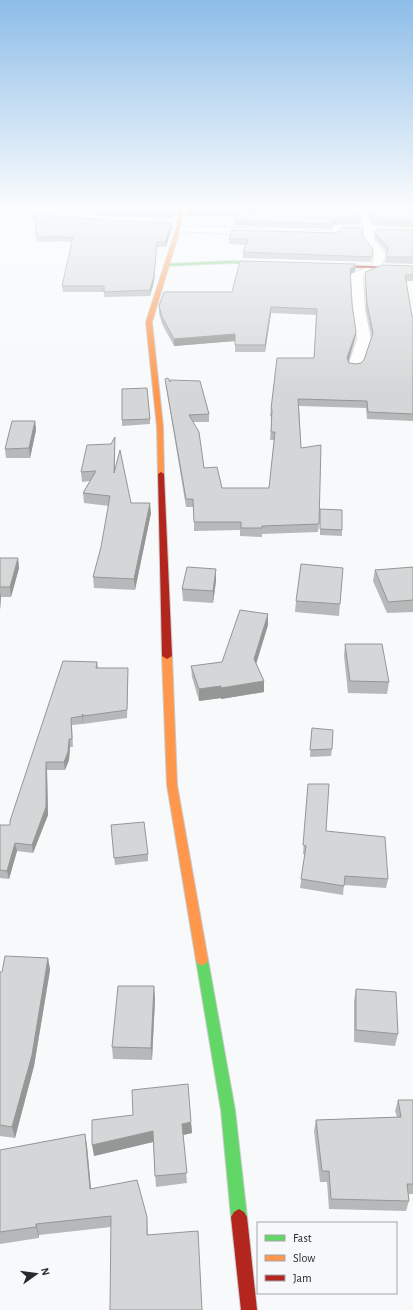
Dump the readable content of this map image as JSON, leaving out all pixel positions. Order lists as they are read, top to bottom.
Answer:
{
  "legend": ["Fast", "Slow", "Jam"],
  "north": "right"
}
